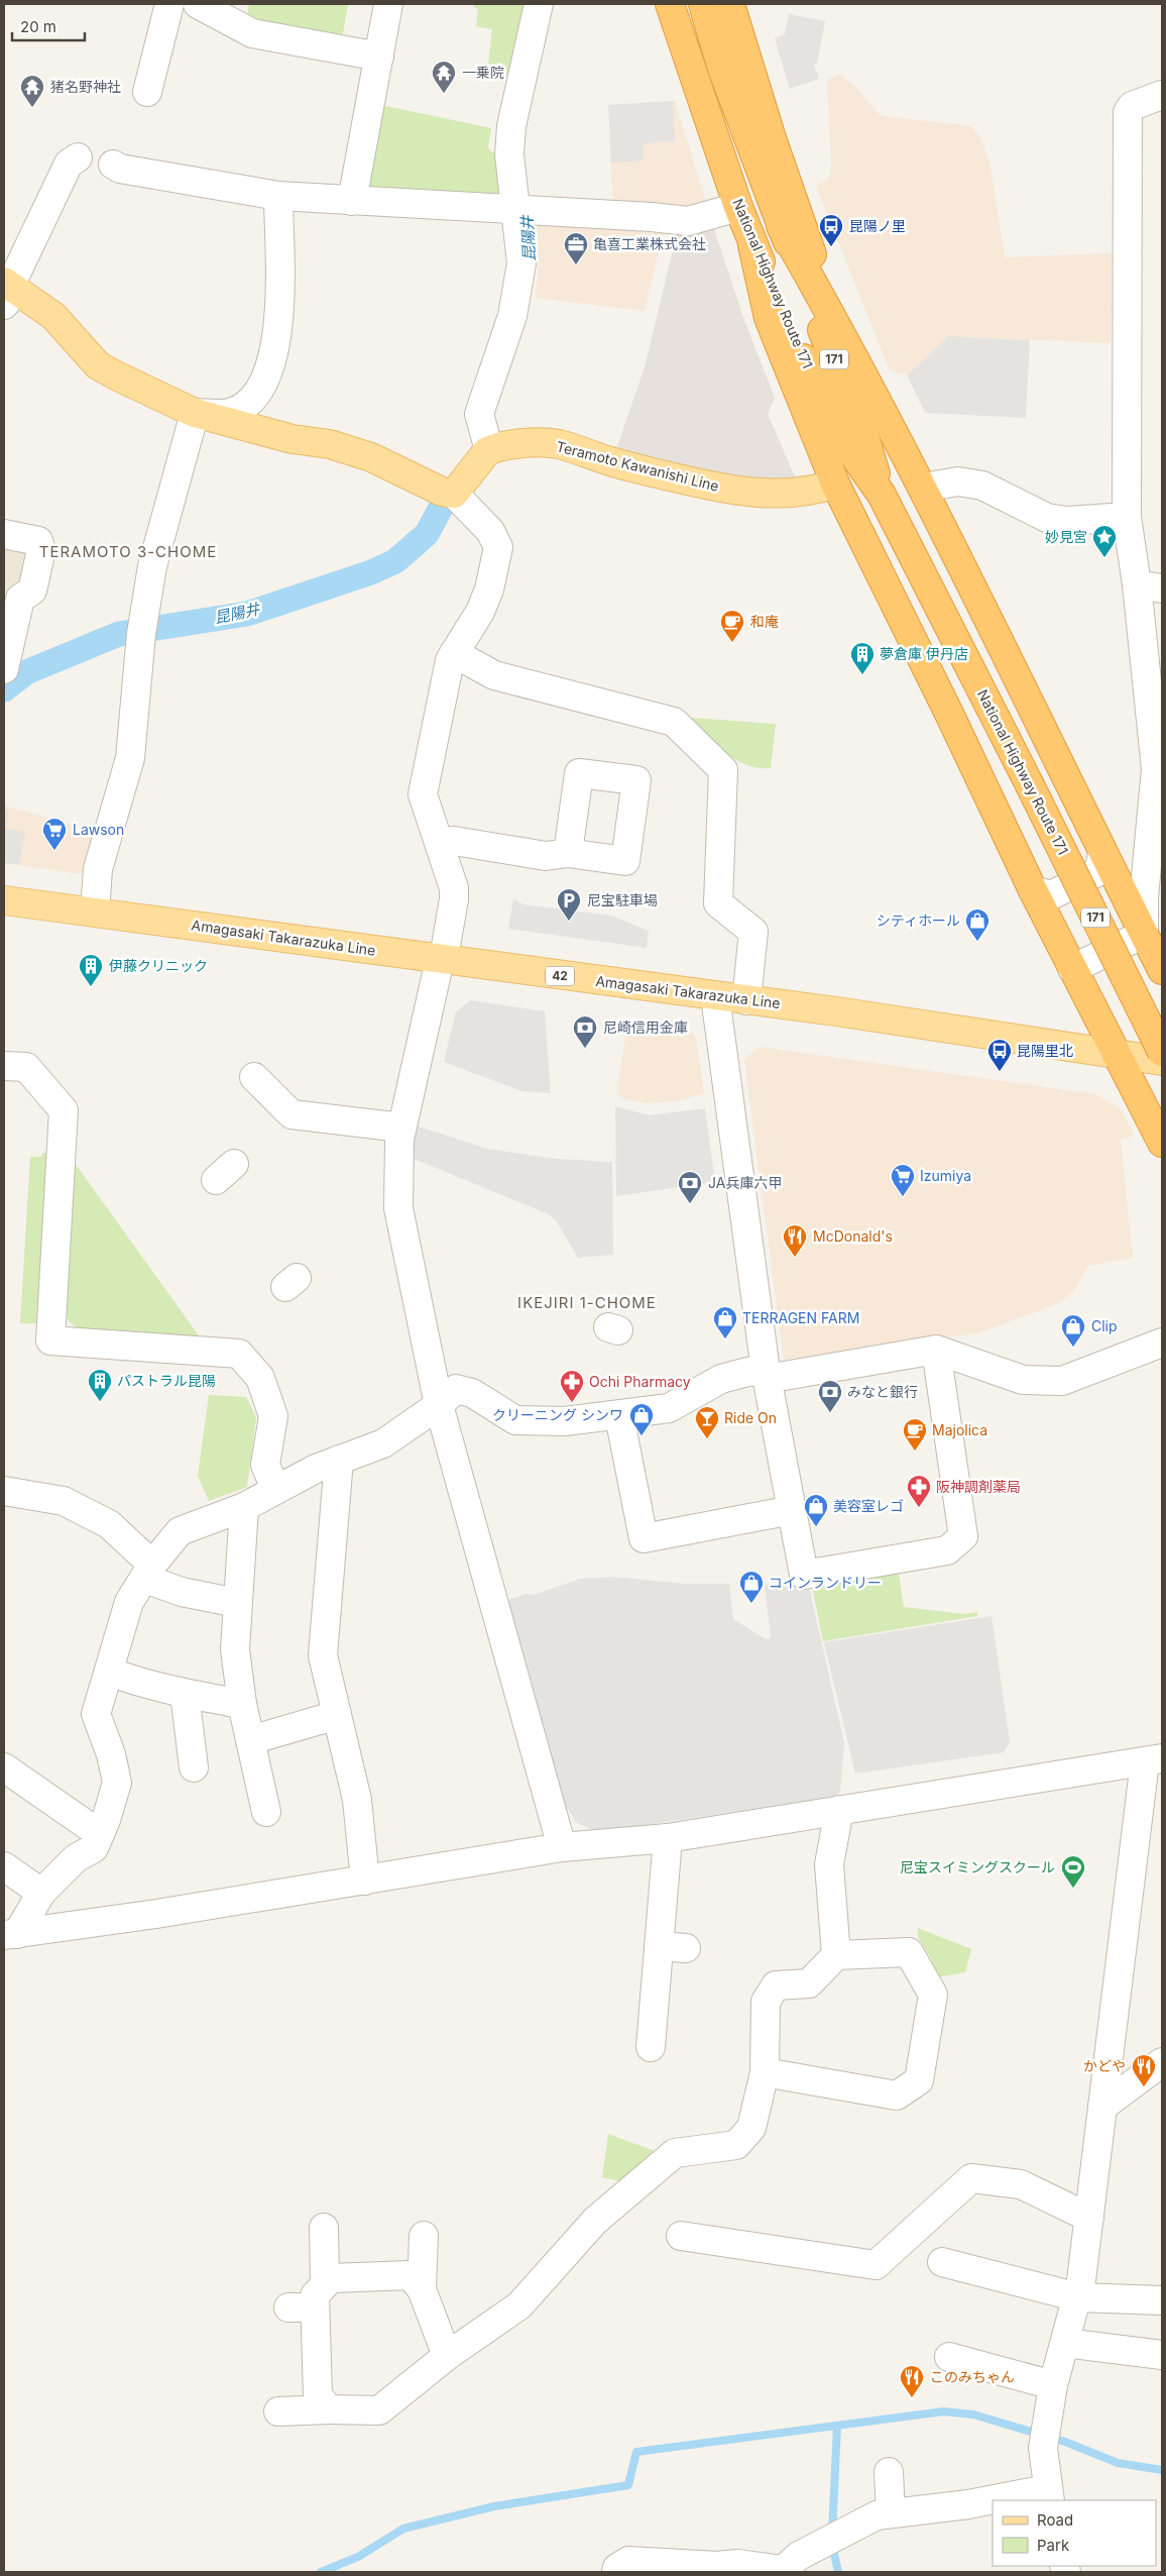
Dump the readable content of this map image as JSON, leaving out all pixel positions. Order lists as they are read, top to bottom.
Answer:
{
  "streets": {
    "highway": ["National Highway Route 171", "171"],
    "main road": ["Teramoto Kawanishi Line", "Amagasaki Takarazuka Line", "42"]
  },
  "districts": ["TERAMOTO 3-CHOME", "IKEJIRI 1-CHOME"],
  "water": ["昆陽井"],
  "places": {
    "temple": ["一乗院", "猪名野神社"],
    "bus stop": ["昆陽ノ里", "昆陽里北"],
    "office": ["亀喜工業株式会社"],
    "place": ["妙見宮"],
    "cafe": ["和庵", "Majolica"],
    "building": ["夢倉庫 伊丹店", "伊藤クリニック", "パストラル昆陽"],
    "supermarket": ["Lawson", "Izumiya"],
    "parking": ["尼宝駐車場"],
    "shop": [
      "シティホール",
      "TERRAGEN FARM",
      "Clip",
      "クリーニング シンワ",
      "美容室レゴ",
      "コインランドリー"
    ],
    "bank": ["尼崎信用金庫", "JA兵庫六甲", "みなと銀行"],
    "restaurant": ["McDonald's", "かどや", "このみちゃん"],
    "pharmacy": ["Ochi Pharmacy", "阪神調剤薬局"],
    "bar": ["Ride On"],
    "sports": ["尼宝スイミングスクール"]
  },
  "legend": ["Road", "Park"],
  "scale_bar": "20 m"
}
